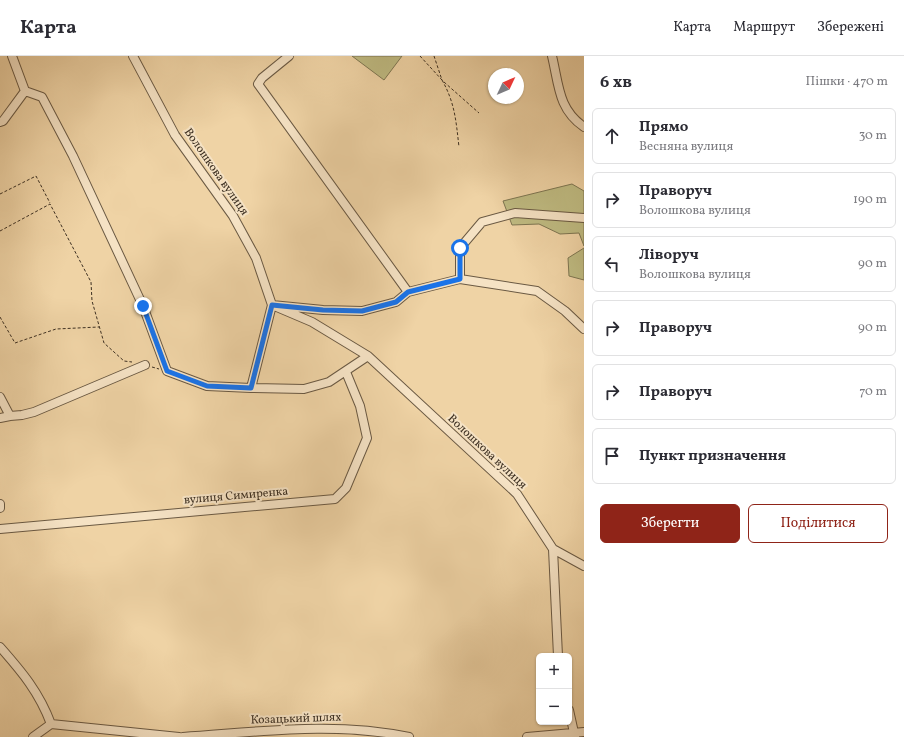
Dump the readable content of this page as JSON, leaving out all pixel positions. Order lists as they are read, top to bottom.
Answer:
{
  "streets": {
    "street": ["Волошкова вулиця", "вулиця Симиренка", "Козацький шлях"]
  },
  "north": "top right",
  "page": {
    "header": "Карта",
    "nav": ["Карта", "Маршрут", "Збережені"],
    "heading": ["6 хв", "Пішки · 470 m"],
    "list": [
      ["Прямо", "Весняна вулиця", "30 m"],
      ["Праворуч", "Волошкова вулиця", "190 m"],
      ["Ліворуч", "Волошкова вулиця", "90 m"],
      ["Праворуч", "90 m"],
      ["Праворуч", "70 m"],
      "Пункт призначення"
    ],
    "buttons": ["Зберегти", "Поділитися"],
    "map_buttons": ["+", "−"]
  }
}
